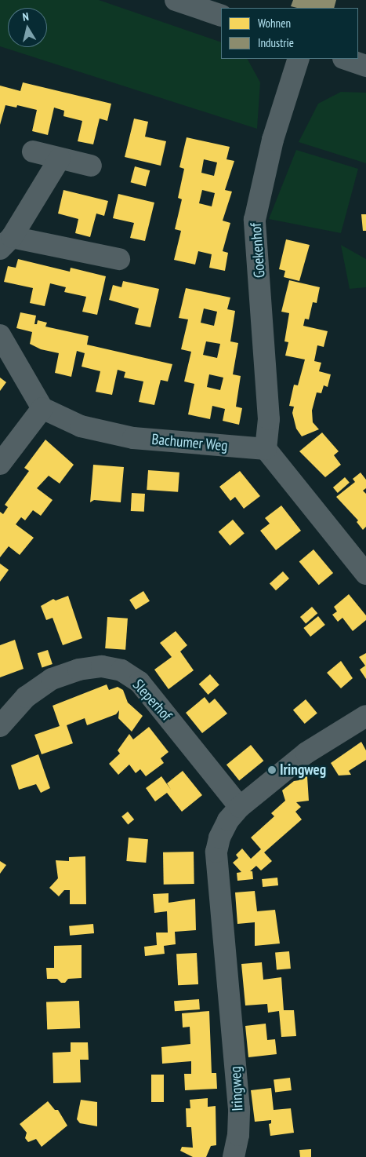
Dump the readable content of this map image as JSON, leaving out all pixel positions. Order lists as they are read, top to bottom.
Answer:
{
  "streets": {
    "street": [
      "Goekenhof",
      "Bachumer Weg",
      "Sleperhof",
      "Iringweg"
    ]
  },
  "crossings": [
    ["Goekenhof", "Bachumer Weg"],
    ["Sleperhof", "Iringweg"]
  ],
  "places": ["Iringweg"],
  "legend": ["Wohnen", "Industrie"],
  "north": "top"
}
